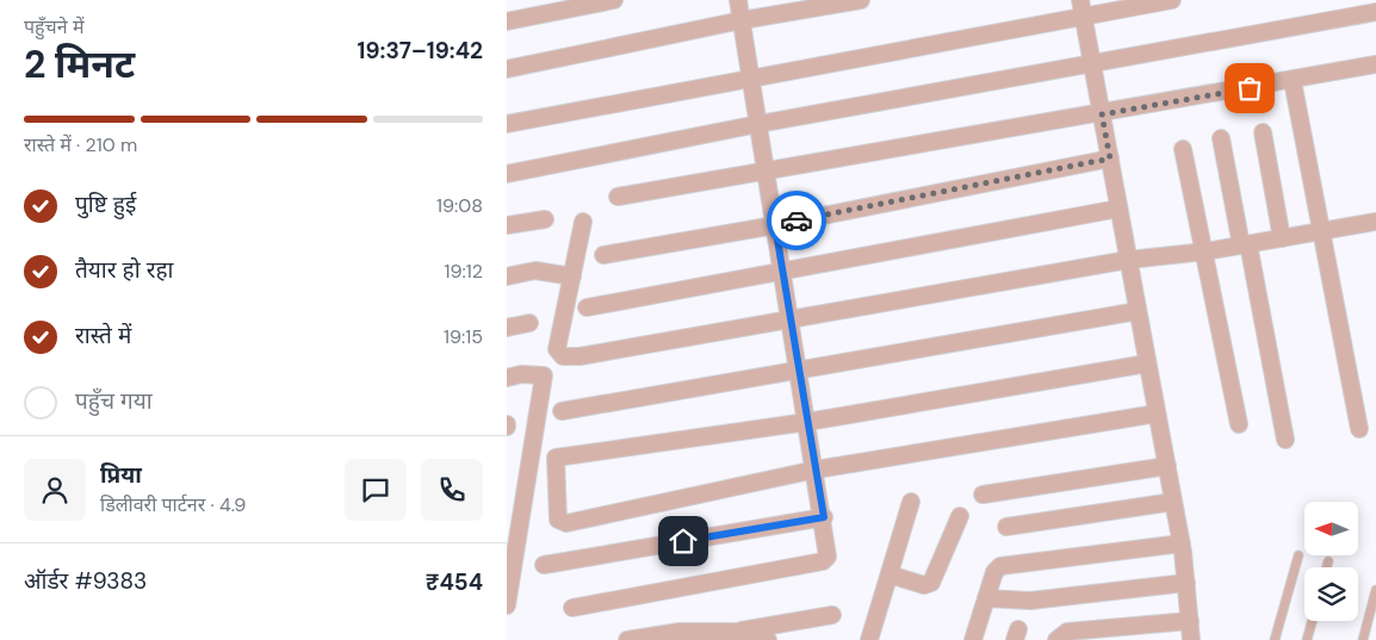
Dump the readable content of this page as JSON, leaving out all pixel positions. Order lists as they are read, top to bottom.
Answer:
{
  "north": "left",
  "page": {
    "heading": ["2 मिनट", "पहुँचने में", "19:37–19:42"],
    "panel": [
      "प्रिया",
      "डिलीवरी पार्टनर · 4.9",
      "ऑर्डर #9383",
      "₹454"
    ],
    "bar": "रास्ते में · 210 m",
    "list": [
      ["पुष्टि हुई", "19:08"],
      ["तैयार हो रहा", "19:12"],
      ["रास्ते में", "19:15"],
      "पहुँच गया"
    ]
  }
}
